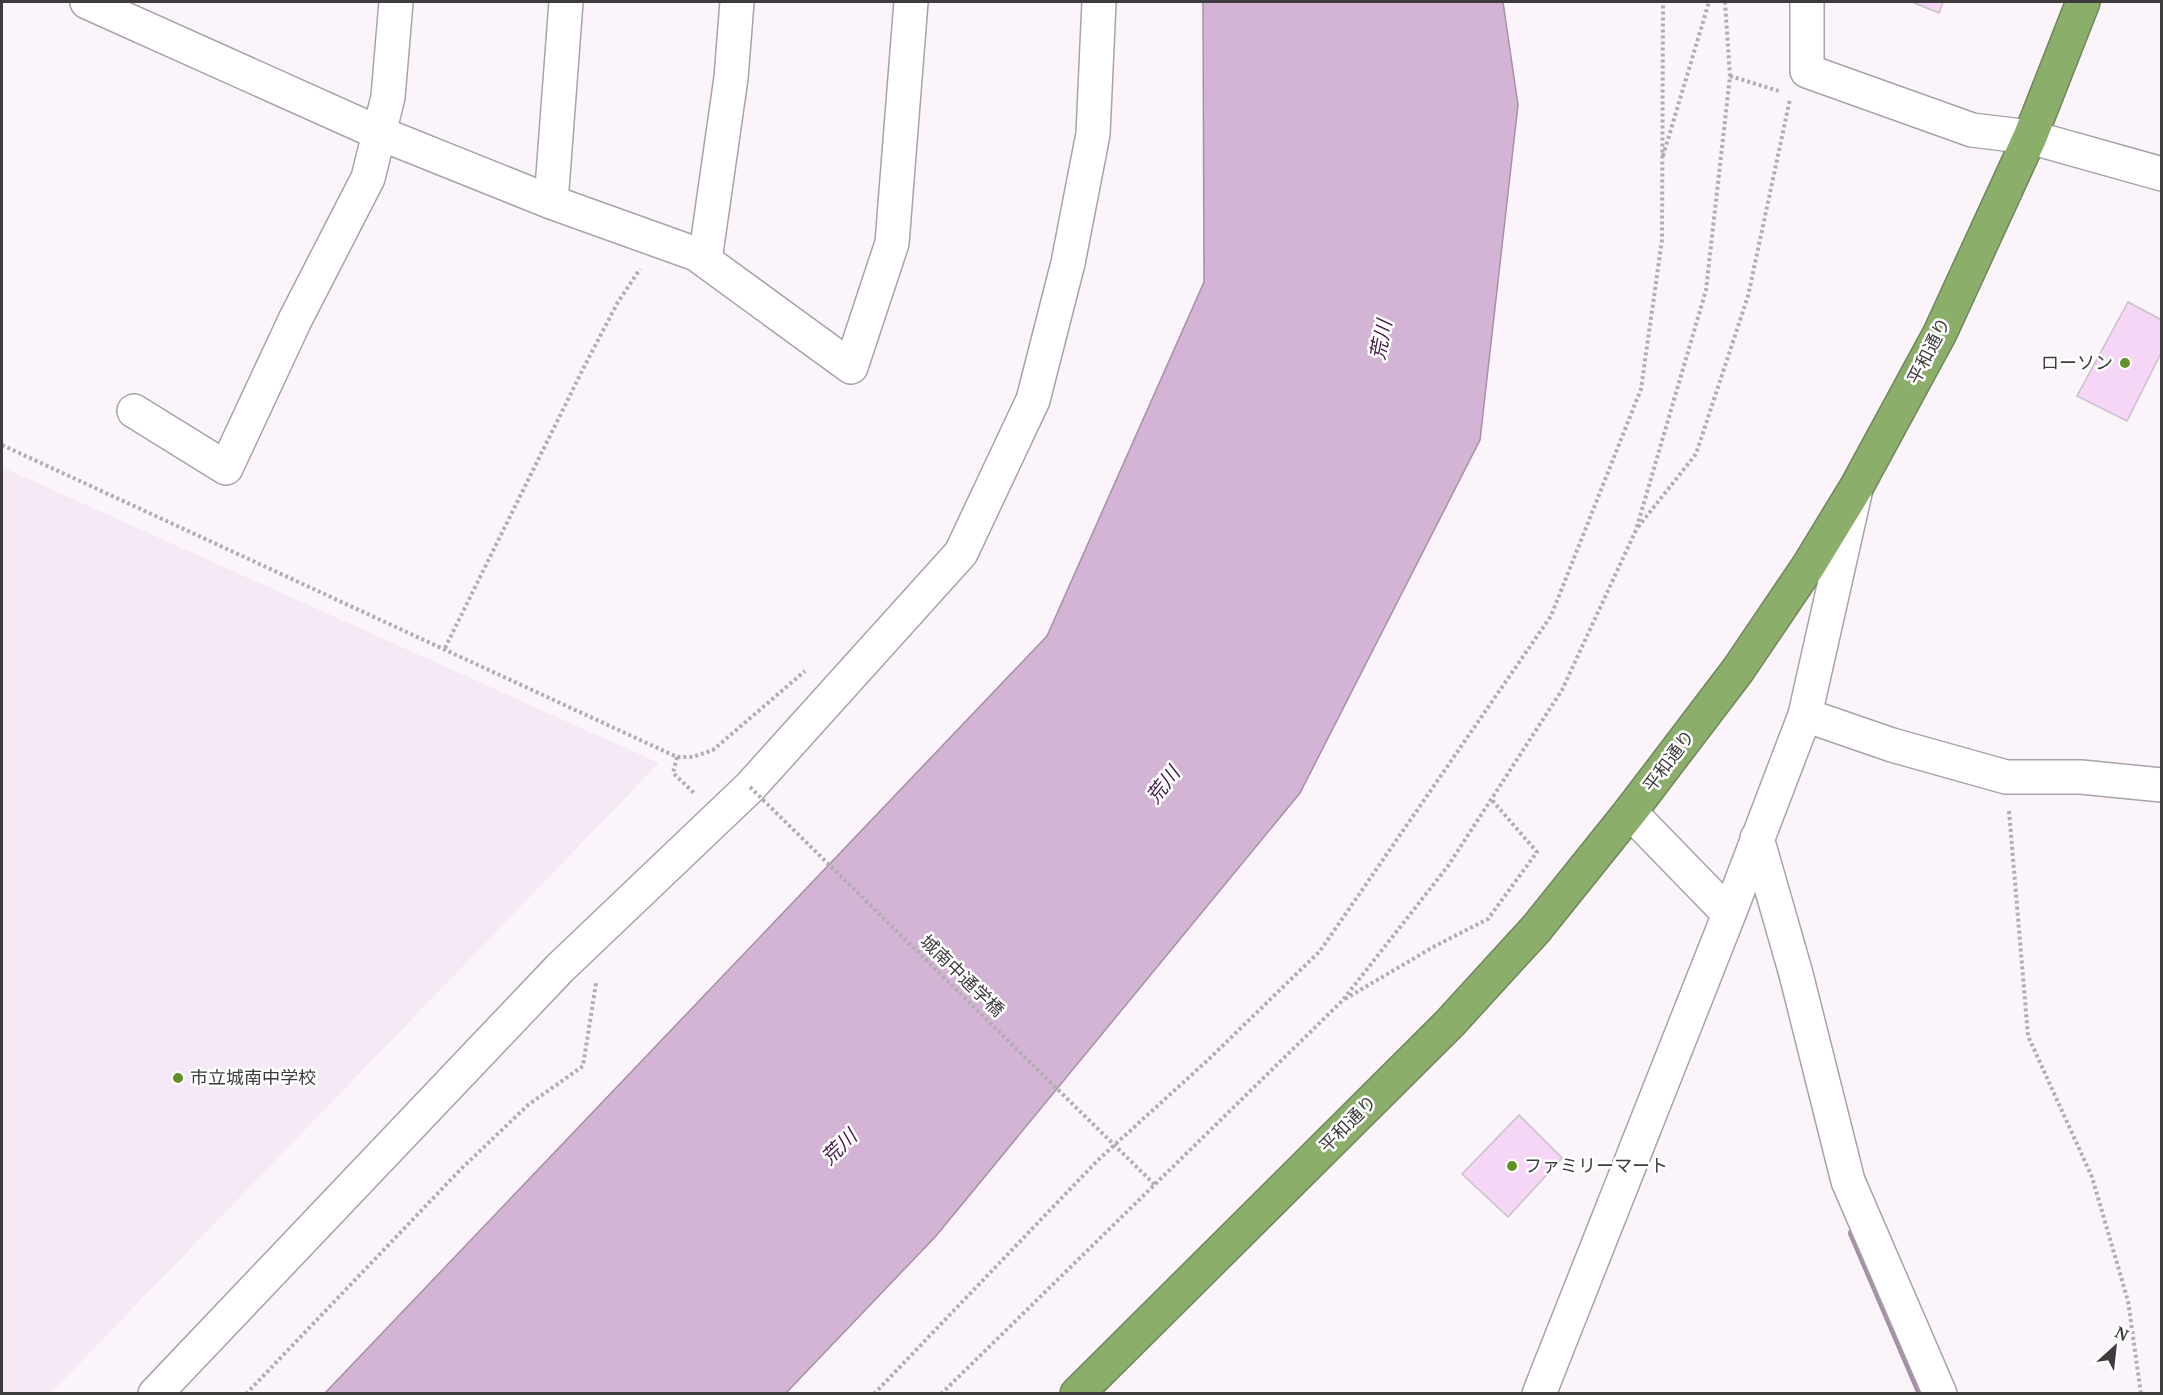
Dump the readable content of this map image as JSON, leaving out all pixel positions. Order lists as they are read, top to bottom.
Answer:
{
  "streets": {
    "highway": ["平和通り"],
    "path": ["城南中通学橋"]
  },
  "water": ["荒川"],
  "places": ["ローソン", "市立城南中学校", "ファミリーマート"],
  "north": "top right"
}
